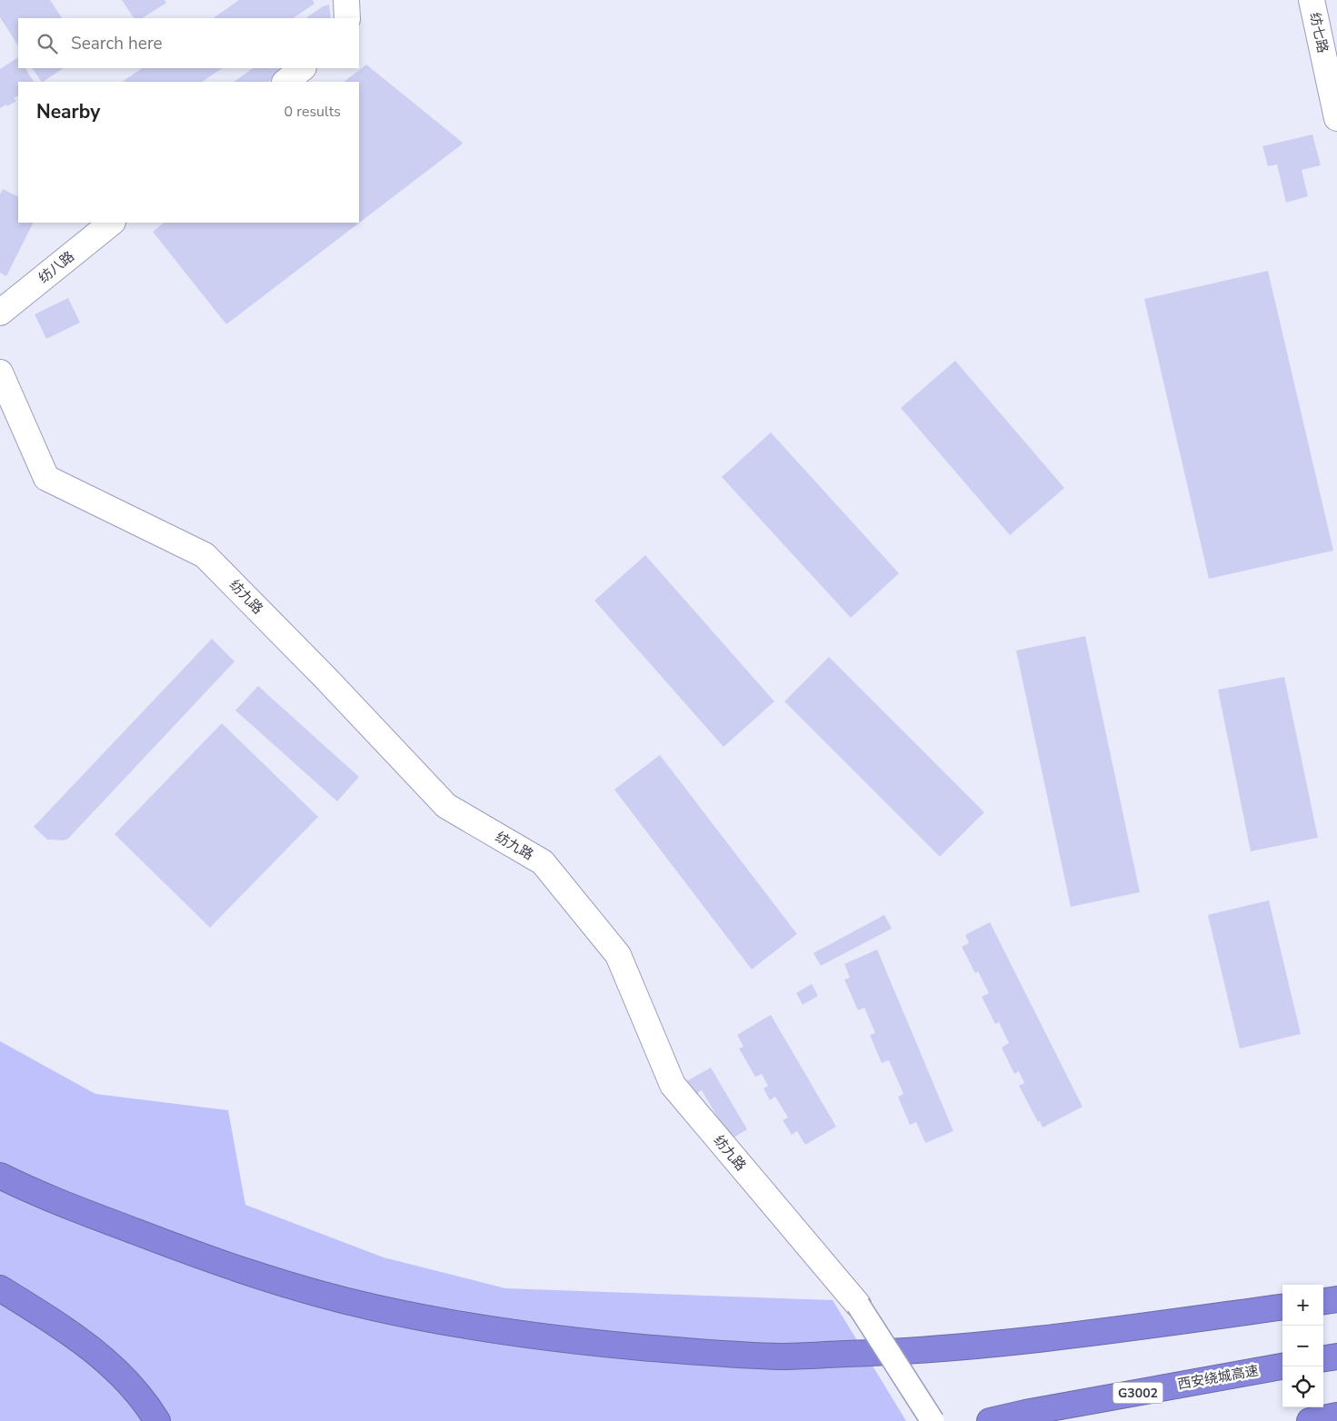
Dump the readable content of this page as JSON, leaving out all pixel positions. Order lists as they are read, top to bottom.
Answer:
{
  "streets": {
    "highway": ["西安绕城高速", "G3002"],
    "street": ["纺七路", "纺八路", "纺九路"]
  },
  "page": {
    "search": "Search here",
    "heading": ["Nearby", "0 results"],
    "map_buttons": ["+", "−"]
  }
}
